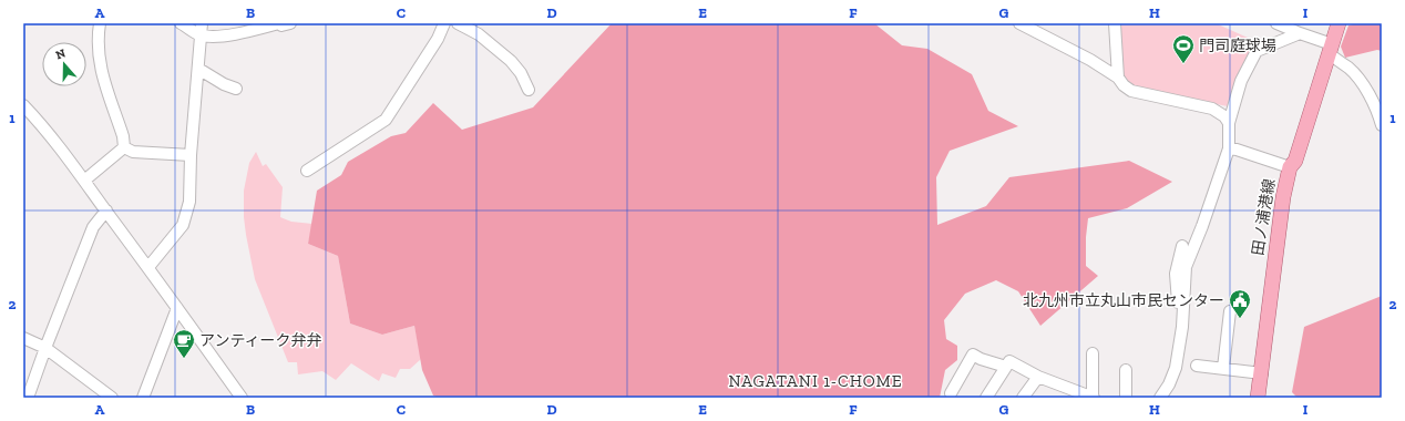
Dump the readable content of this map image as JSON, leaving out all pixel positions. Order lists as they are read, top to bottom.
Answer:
{
  "streets": {
    "main road": ["田ノ浦港線"]
  },
  "districts": ["NAGATANI 1-CHOME"],
  "places": {
    "sports": ["門司庭球場"],
    "public building": ["北九州市立丸山市民センター"],
    "cafe": ["アンティーク弁弁"]
  },
  "north": "top",
  "grid": {
    "columns": [
      "A",
      "B",
      "C",
      "D",
      "E",
      "F",
      "G",
      "H",
      "I"
    ],
    "rows": ["1", "2"]
  }
}
